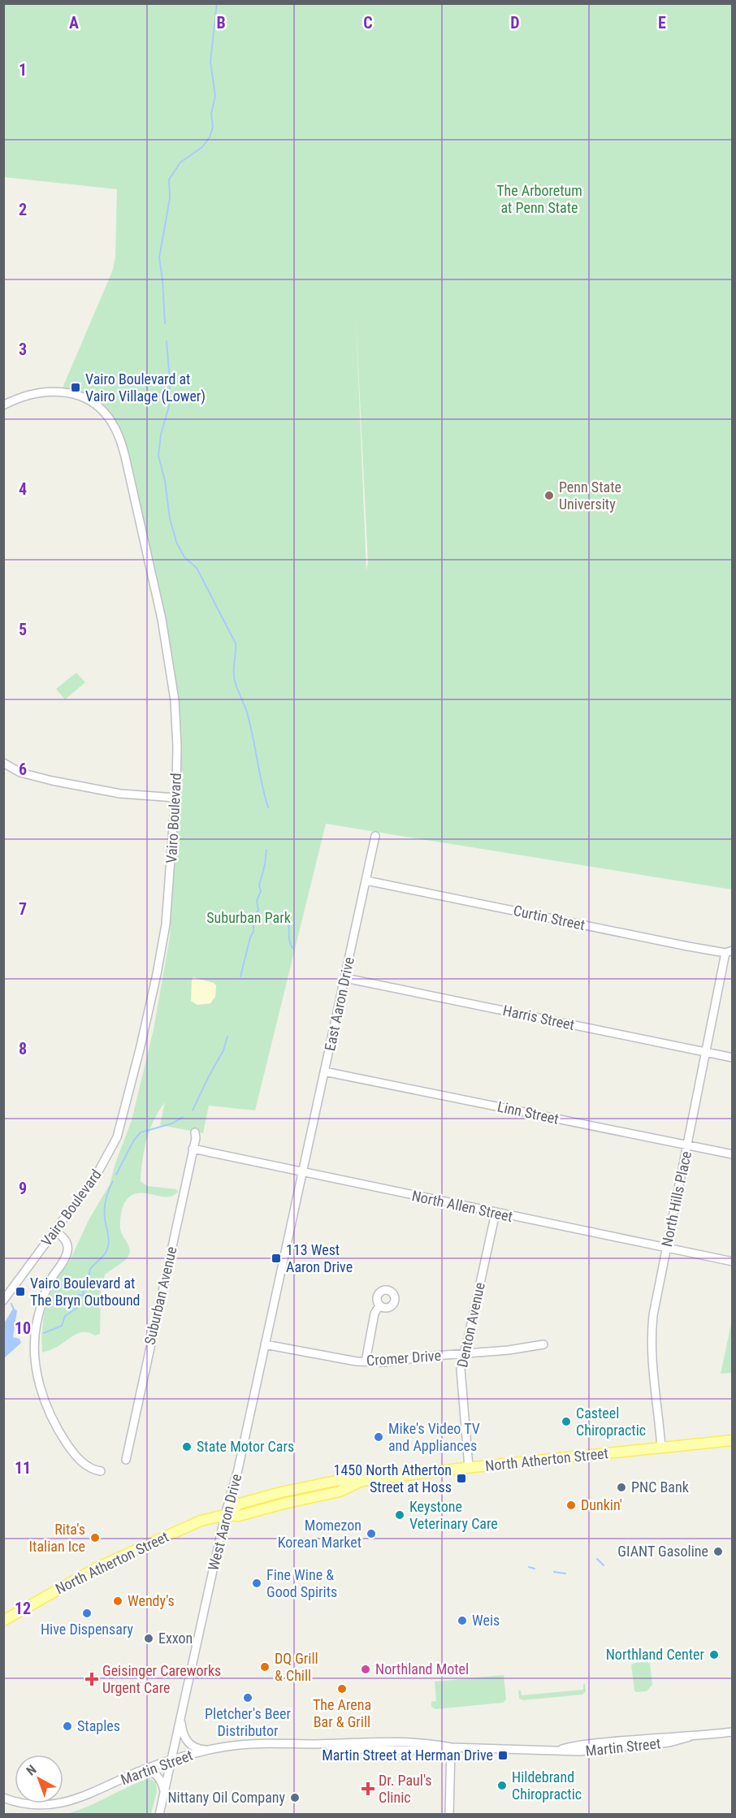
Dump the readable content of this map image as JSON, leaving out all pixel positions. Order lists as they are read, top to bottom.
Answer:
{
  "streets": {
    "main road": ["North Atherton Street"],
    "street": [
      "Vairo Boulevard",
      "Curtin Street",
      "East Aaron Drive",
      "Harris Street",
      "Linn Street",
      "North Hills Place",
      "North Allen Street",
      "Suburban Avenue",
      "Denton Avenue",
      "Cromer Drive",
      "West Aaron Drive",
      "Martin Street"
    ]
  },
  "crossings": [
    ["Curtin Street", "East Aaron Drive"],
    ["Curtin Street", "North Hills Place"],
    ["East Aaron Drive", "Harris Street"],
    ["East Aaron Drive", "Linn Street"],
    ["East Aaron Drive", "North Allen Street"],
    ["East Aaron Drive", "West Aaron Drive"],
    ["Harris Street", "North Hills Place"],
    ["Linn Street", "North Hills Place"],
    ["North Hills Place", "North Allen Street"],
    ["North Hills Place", "North Atherton Street"],
    ["North Allen Street", "Suburban Avenue"],
    ["North Allen Street", "Denton Avenue"],
    ["North Allen Street", "West Aaron Drive"],
    ["Denton Avenue", "Cromer Drive"],
    ["Denton Avenue", "North Atherton Street"],
    ["Cromer Drive", "West Aaron Drive"],
    ["North Atherton Street", "West Aaron Drive"],
    ["West Aaron Drive", "Martin Street"]
  ],
  "parks": ["The Arboretum at Penn State", "Suburban Park"],
  "places": {
    "transit": [
      "Vairo Boulevard at Vairo Village (Lower)",
      "113 West Aaron Drive",
      "Vairo Boulevard at The Bryn Outbound",
      "1450 North Atherton Street at Hoss",
      "Martin Street at Herman Drive"
    ],
    "other": [
      "Penn State University",
      "Casteel Chiropractic",
      "Mike's Video TV and Appliances",
      "State Motor Cars",
      "PNC Bank",
      "Dunkin'",
      "Keystone Veterinary Care",
      "Momezon Korean Market",
      "Rita's Italian Ice",
      "GIANT Gasoline",
      "Fine Wine & Good Spirits",
      "Wendy's",
      "Hive Dispensary",
      "Weis",
      "Exxon",
      "Northland Center",
      "DQ Grill & Chill",
      "Northland Motel",
      "The Arena Bar & Grill",
      "Pletcher's Beer Distributor",
      "Staples",
      "Hildebrand Chiropractic",
      "Nittany Oil Company"
    ],
    "health": ["Geisinger Careworks Urgent Care", "Dr. Paul's Clinic"]
  },
  "north": "top left",
  "grid": {
    "columns": [
      "A",
      "B",
      "C",
      "D",
      "E"
    ],
    "rows": [
      "1",
      "2",
      "3",
      "4",
      "5",
      "6",
      "7",
      "8",
      "9",
      "10",
      "11",
      "12"
    ]
  }
}
